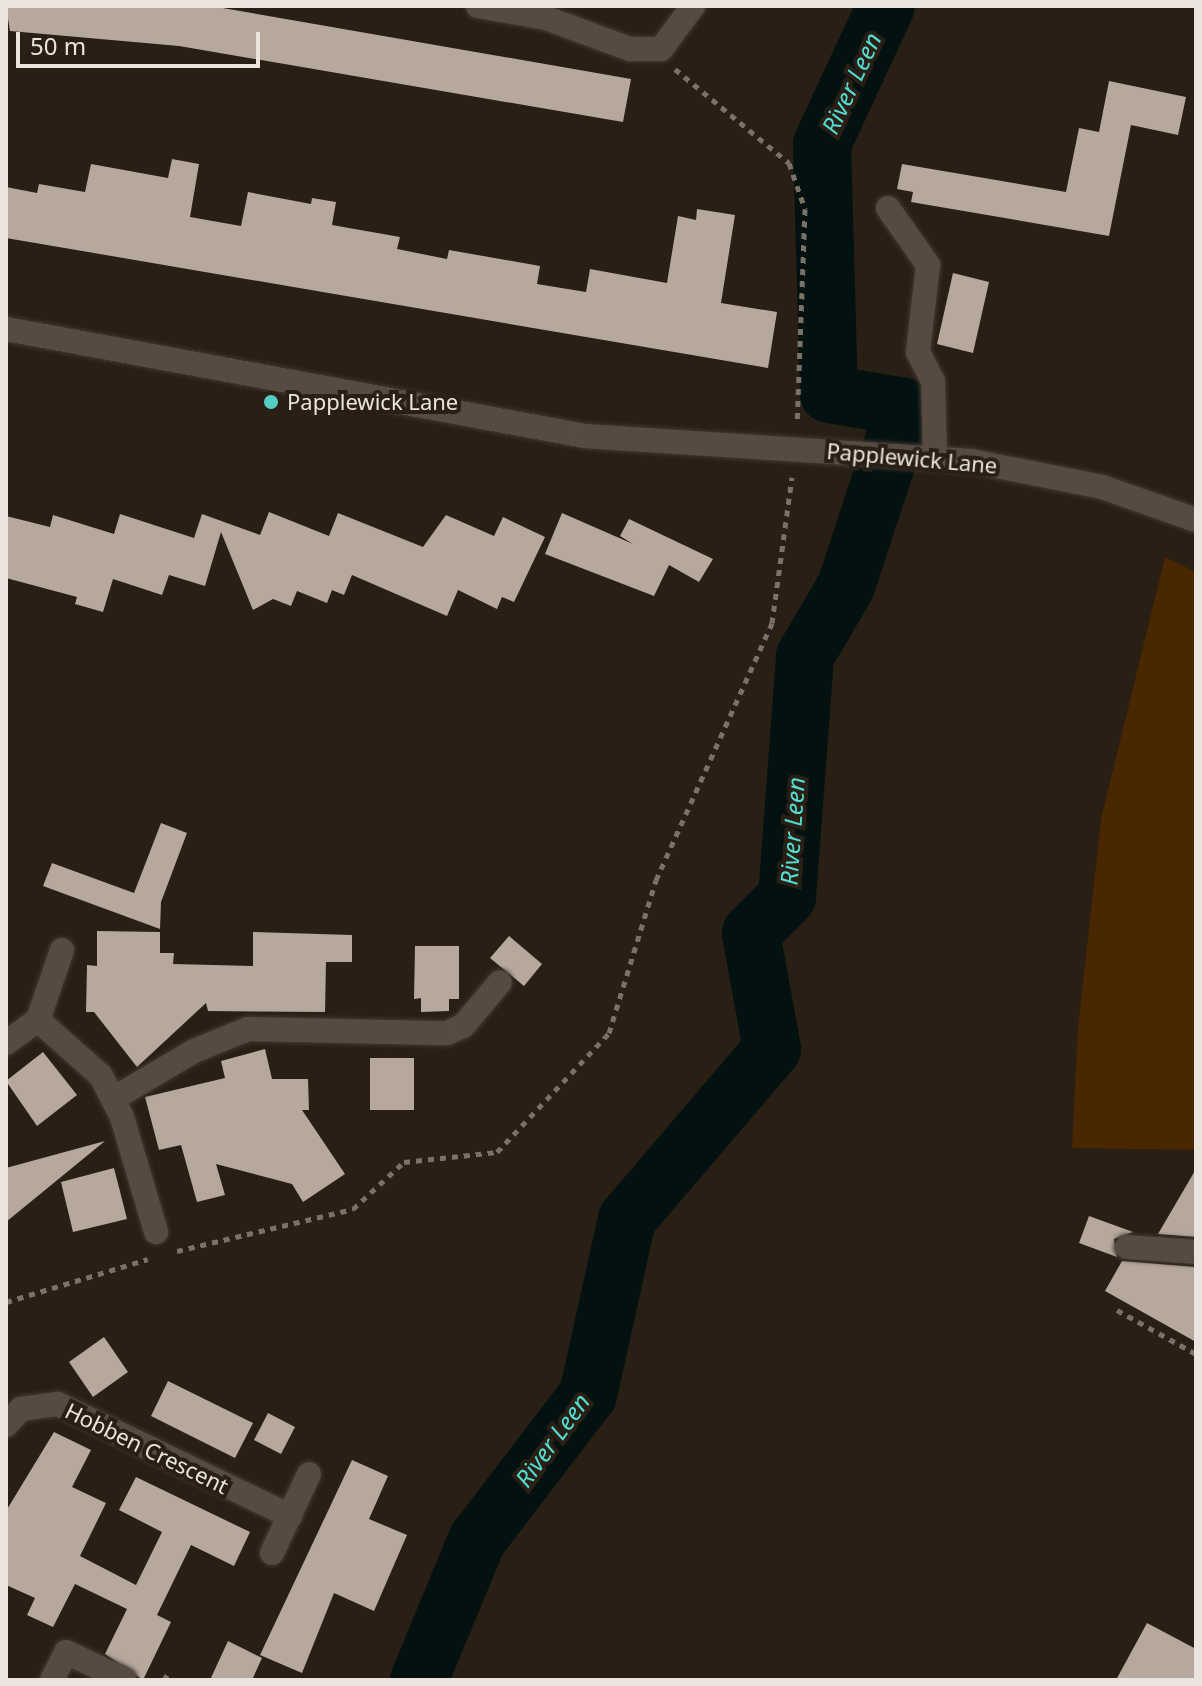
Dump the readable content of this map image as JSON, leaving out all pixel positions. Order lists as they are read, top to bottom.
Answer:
{
  "streets": {
    "street": ["Papplewick Lane", "Hobben Crescent"]
  },
  "water": ["River Leen"],
  "places": ["Papplewick Lane"],
  "scale_bar": "50 m"
}
